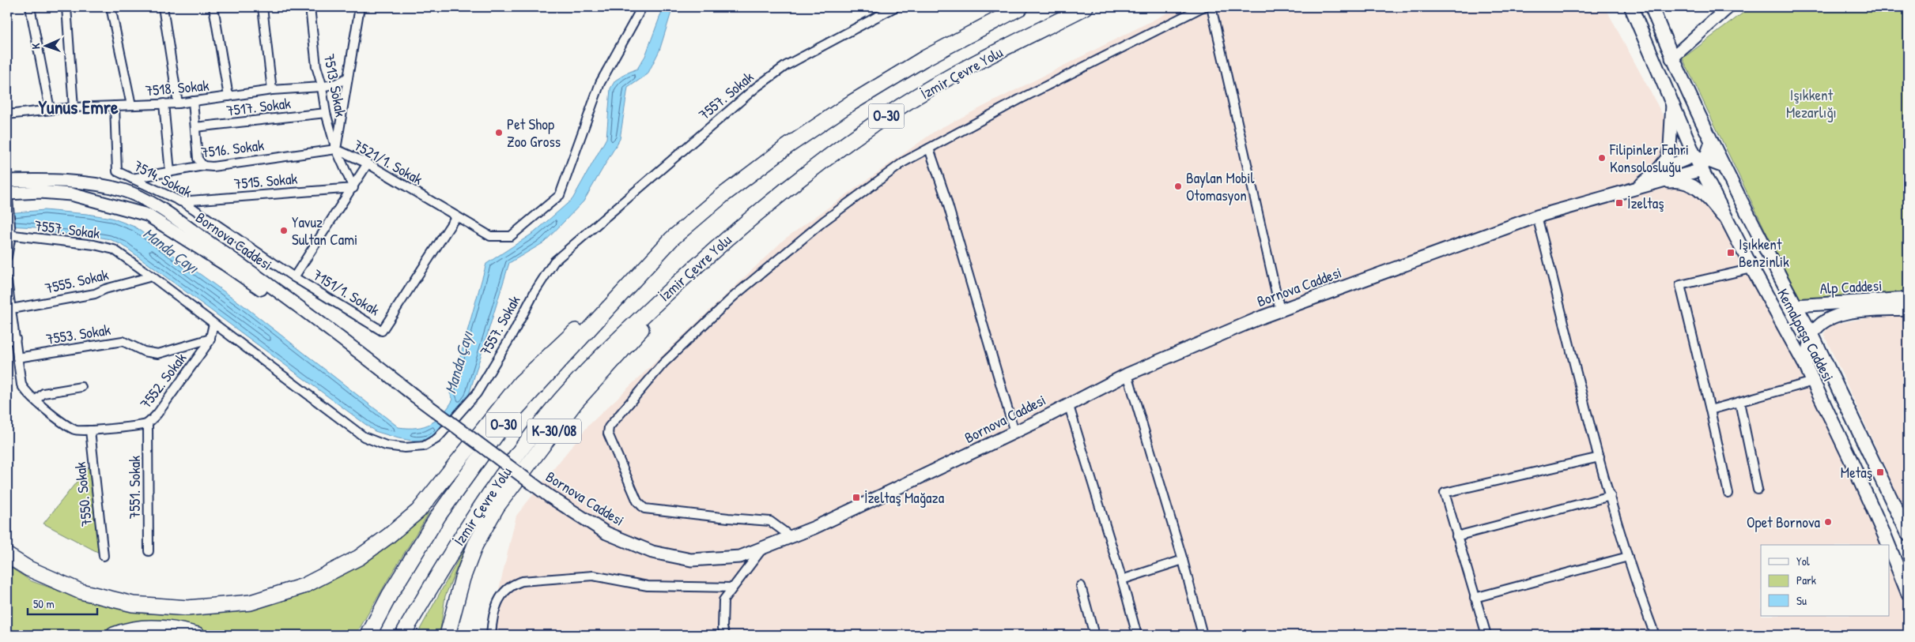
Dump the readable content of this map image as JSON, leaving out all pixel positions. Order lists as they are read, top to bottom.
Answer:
{
  "streets": {
    "highway": ["İzmir Çevre Yolu", "O-30", "K-30/08"],
    "main road": ["Bornova Caddesi", "Alp Caddesi", "Kemalpaşa Caddesi"],
    "street": [
      "7513. Sokak",
      "7518. Sokak",
      "7557. Sokak",
      "7517. Sokak",
      "7516. Sokak",
      "7521/1. Sokak",
      "7514. Sokak",
      "7515. Sokak",
      "7555. Sokak",
      "7151/1. Sokak",
      "7553. Sokak",
      "7552. Sokak",
      "7551. Sokak",
      "7550. Sokak"
    ]
  },
  "crossings": [
    ["İzmir Çevre Yolu", "K-30/08"],
    ["7513. Sokak", "7518. Sokak"],
    ["7513. Sokak", "7517. Sokak"],
    ["7513. Sokak", "7516. Sokak"],
    ["7513. Sokak", "7521/1. Sokak"],
    ["7513. Sokak", "7515. Sokak"],
    ["7513. Sokak", "7151/1. Sokak"],
    ["7518. Sokak", "7521/1. Sokak"],
    ["7518. Sokak", "7514. Sokak"],
    ["7557. Sokak", "7555. Sokak"],
    ["7557. Sokak", "7552. Sokak"],
    ["7516. Sokak", "7521/1. Sokak"],
    ["7516. Sokak", "7514. Sokak"],
    ["7521/1. Sokak", "7151/1. Sokak"],
    ["7514. Sokak", "7515. Sokak"],
    ["7514. Sokak", "7151/1. Sokak"],
    ["7515. Sokak", "7151/1. Sokak"],
    ["Bornova Caddesi", "Kemalpaşa Caddesi"],
    ["7555. Sokak", "7552. Sokak"],
    ["Alp Caddesi", "Kemalpaşa Caddesi"],
    ["7553. Sokak", "7552. Sokak"],
    ["7552. Sokak", "7551. Sokak"],
    ["7552. Sokak", "7550. Sokak"]
  ],
  "districts": ["Yunus Emre"],
  "water": ["Manda Çayı"],
  "parks": ["Işıkkent Mezarlığı"],
  "places": {
    "other": [
      "Pet Shop Zoo Gross",
      "Filipinler Fahri Konsolosluğu",
      "Baylan Mobil Otomasyon",
      "Yavuz Sultan Cami",
      "Opet Bornova"
    ],
    "transit": [
      "İzeltaş",
      "Işıkkent Benzinlik",
      "Metaş",
      "İzeltaş Mağaza"
    ]
  },
  "legend": ["Yol", "Park", "Su"],
  "scale_bar": "50 m",
  "north": "left"
}
